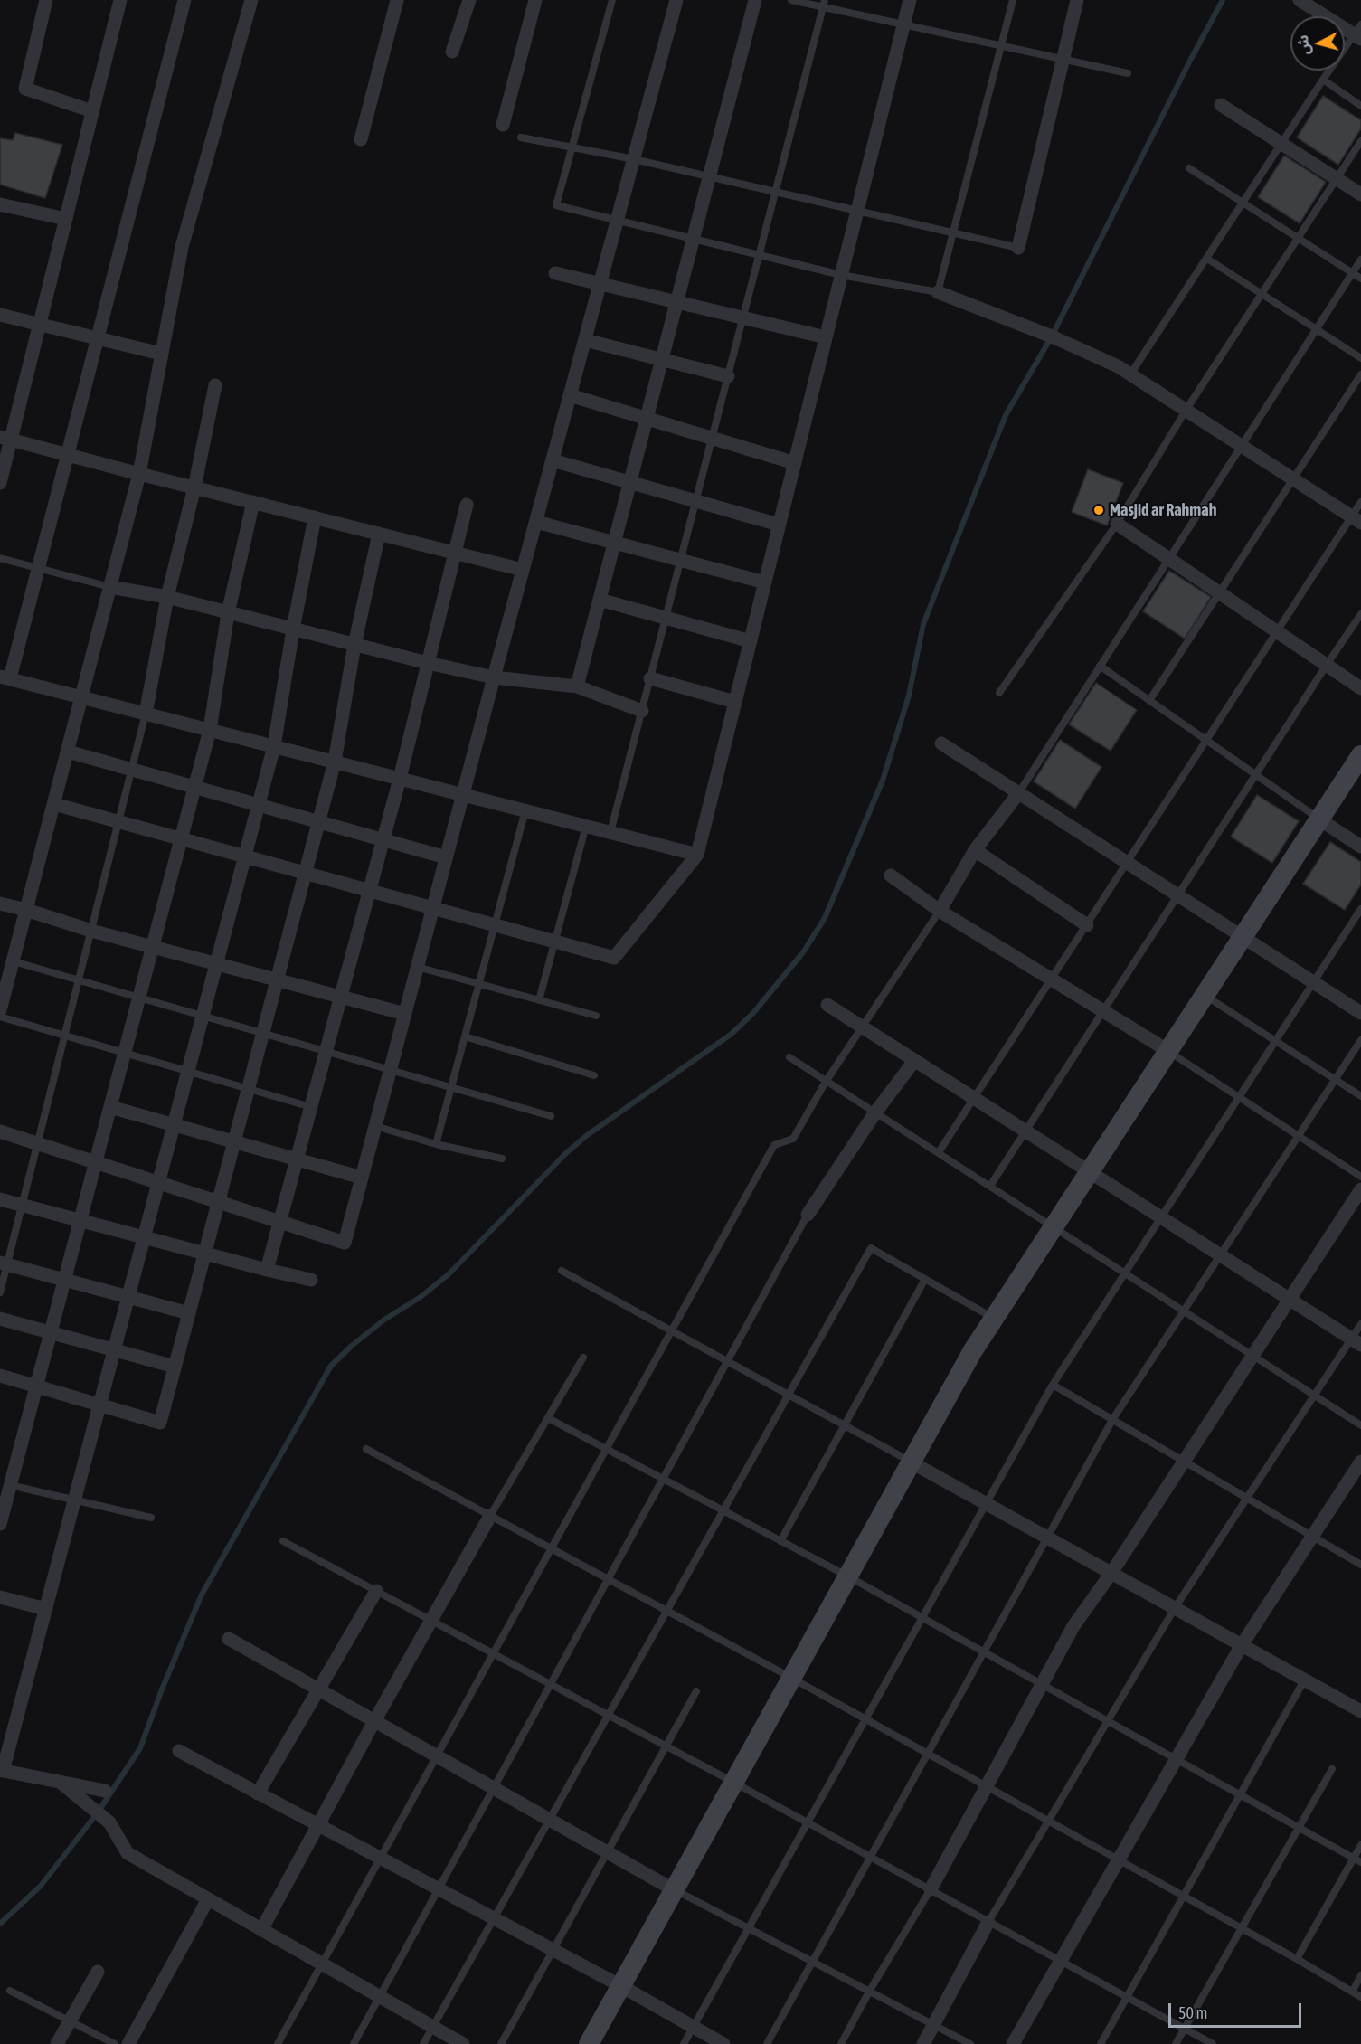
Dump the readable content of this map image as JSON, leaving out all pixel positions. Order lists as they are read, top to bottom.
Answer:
{
  "places": ["Masjid ar Rahmah"],
  "scale_bar": "50 m",
  "north": "left"
}
